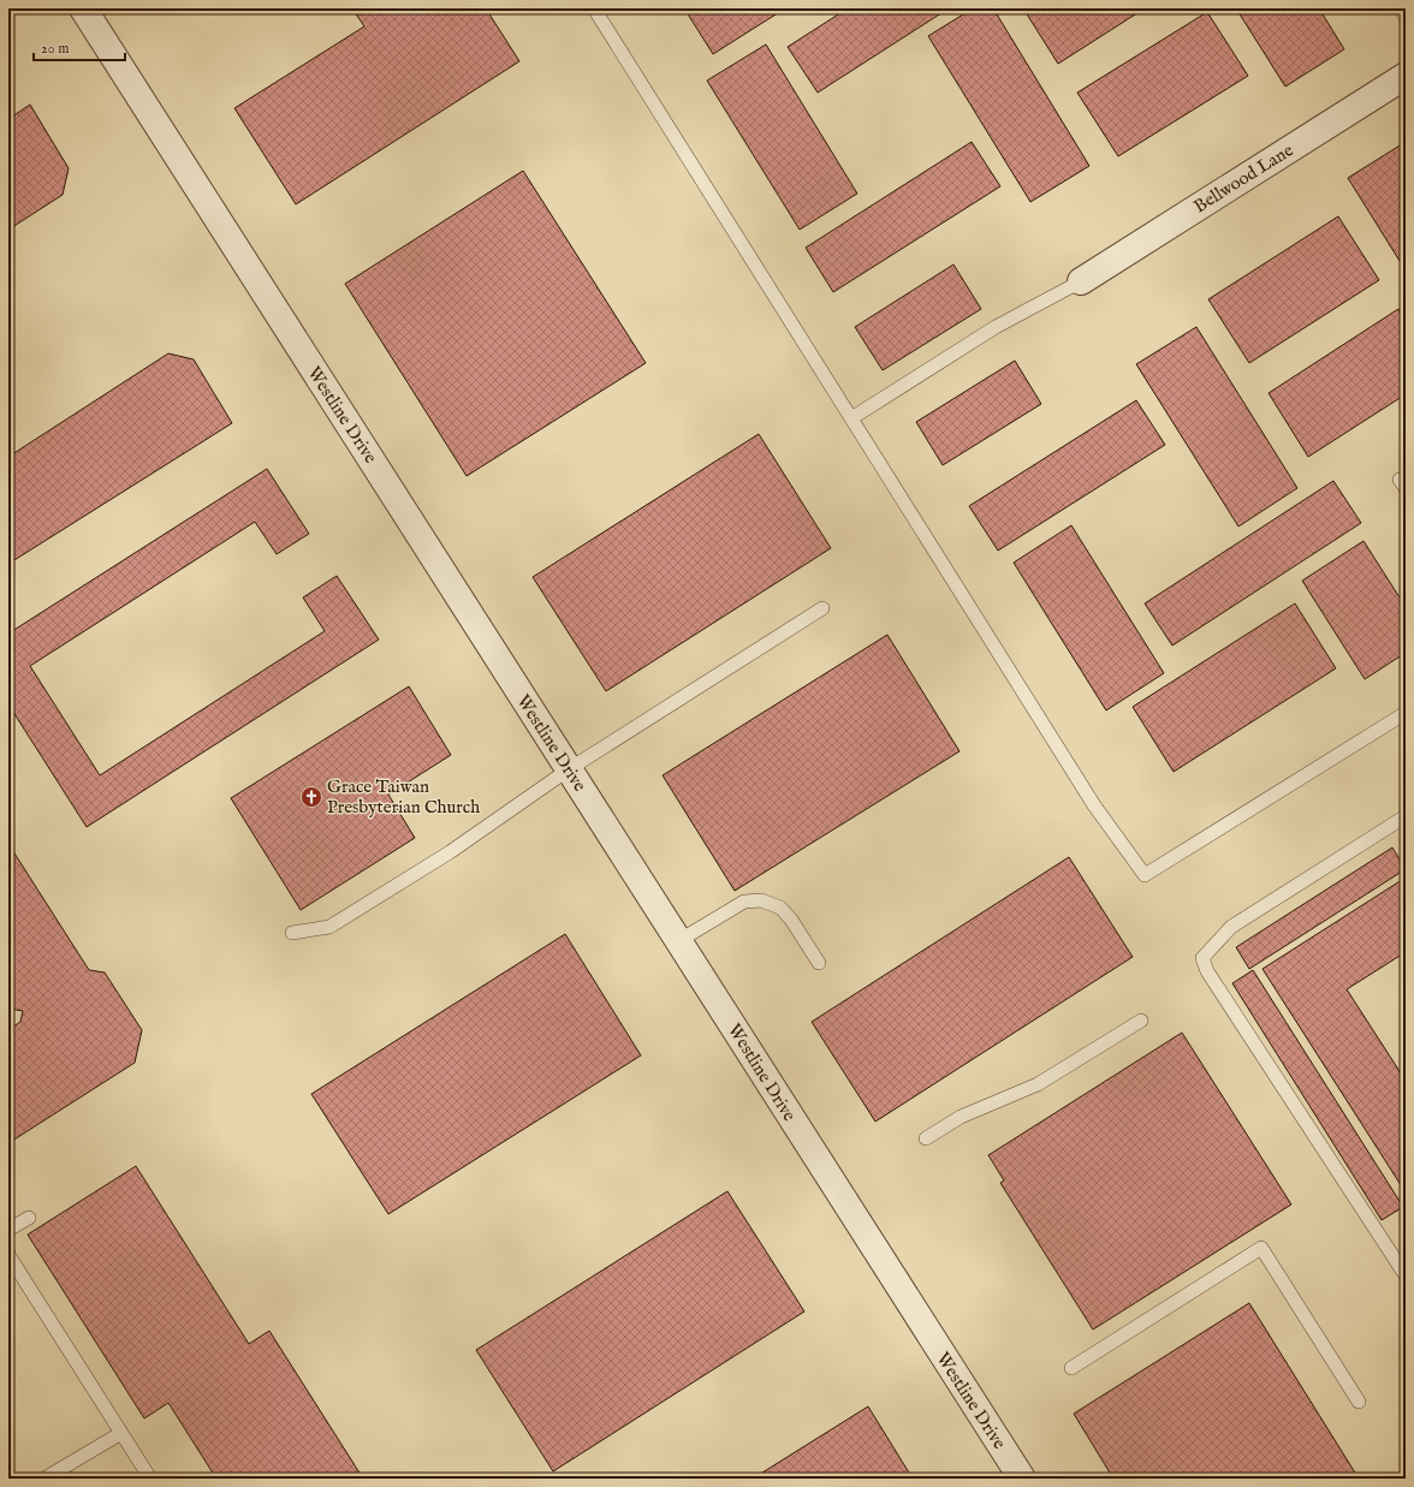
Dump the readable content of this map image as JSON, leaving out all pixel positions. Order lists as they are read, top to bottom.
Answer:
{
  "streets": {
    "street": ["Bellwood Lane", "Westline Drive"]
  },
  "places": {
    "church": ["Grace Taiwan Presbyterian Church"]
  },
  "scale_bar": "20 m"
}
